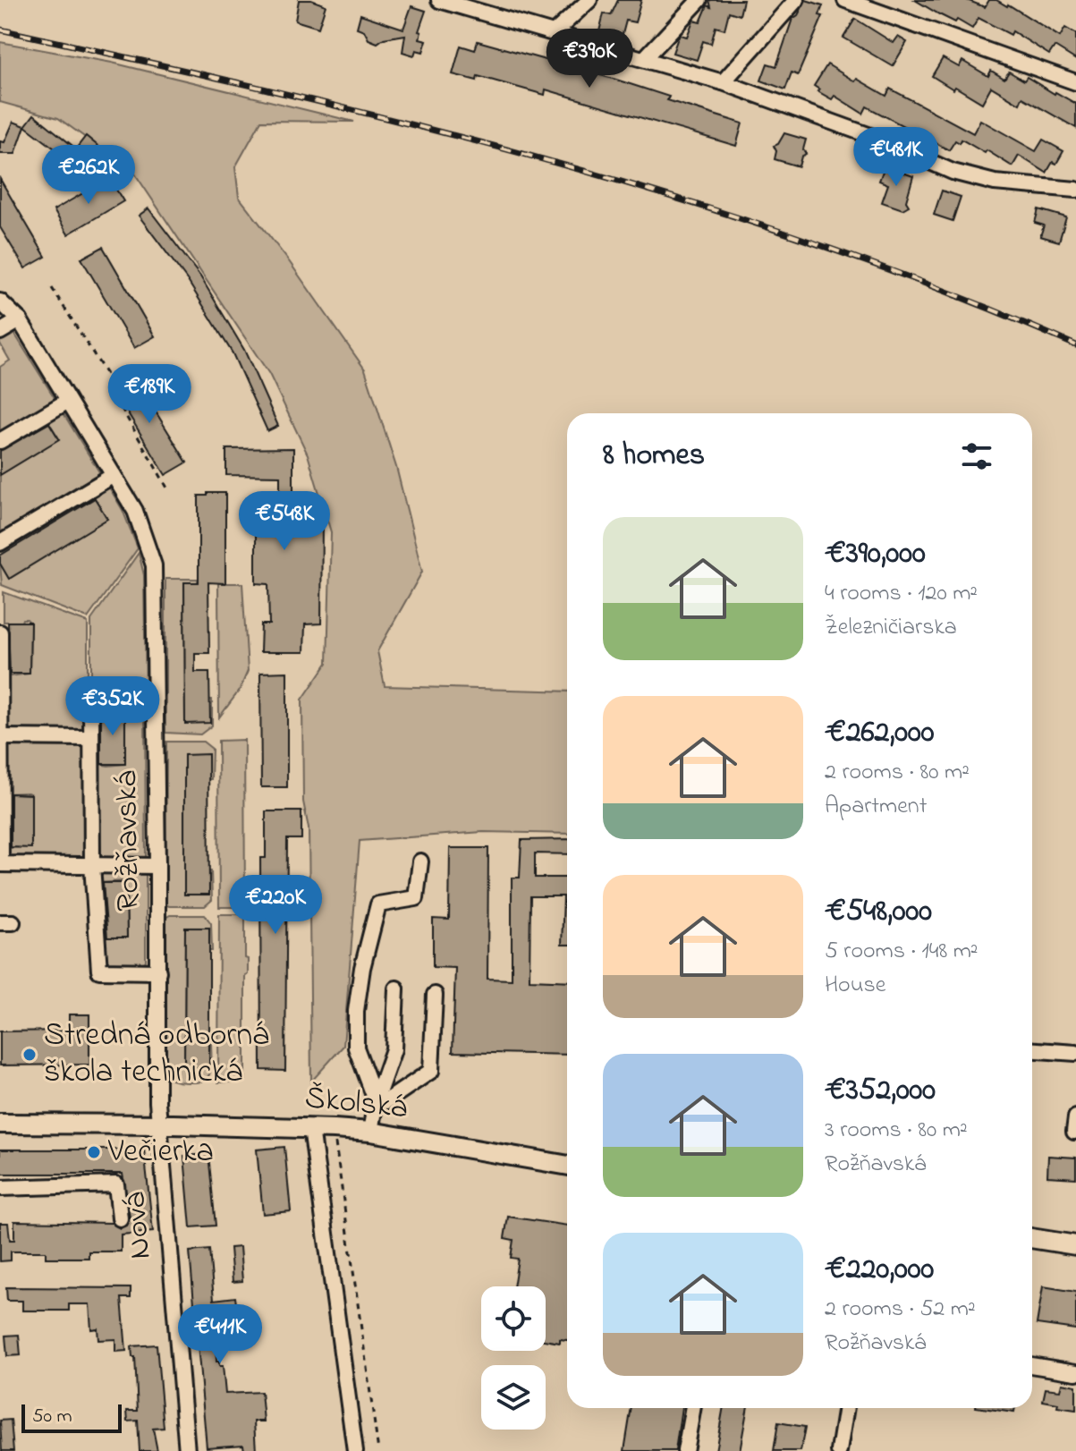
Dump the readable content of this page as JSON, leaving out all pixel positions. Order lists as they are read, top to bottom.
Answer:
{
  "streets": {
    "main road": ["Školská"],
    "street": ["Rožňavská", "Nová"]
  },
  "crossings": [
    ["Rožňavská", "Školská"],
    ["Rožňavská", "Nová"],
    ["Školská", "Nová"]
  ],
  "places": ["Stredná odborná škola technická", "Večierka"],
  "scale_bar": "50 m",
  "page": {
    "price": [
      "€390K",
      "€481K",
      "€262K",
      "€189K",
      "€548K",
      "€352K",
      "€220K",
      "€411K"
    ],
    "heading": "8 homes",
    "list": [
      {
        "name": "€390,000",
        "note": "4 rooms · 120 m² · Železničiarska"
      },
      {
        "name": "€262,000",
        "note": "2 rooms · 80 m² · Apartment"
      },
      {
        "name": "€548,000",
        "note": "5 rooms · 148 m² · House"
      },
      {
        "name": "€352,000",
        "note": "3 rooms · 80 m² · Rožňavská"
      },
      {
        "name": "€220,000",
        "note": "2 rooms · 52 m² · Rožňavská"
      }
    ],
    "scale": "50 m"
  }
}
